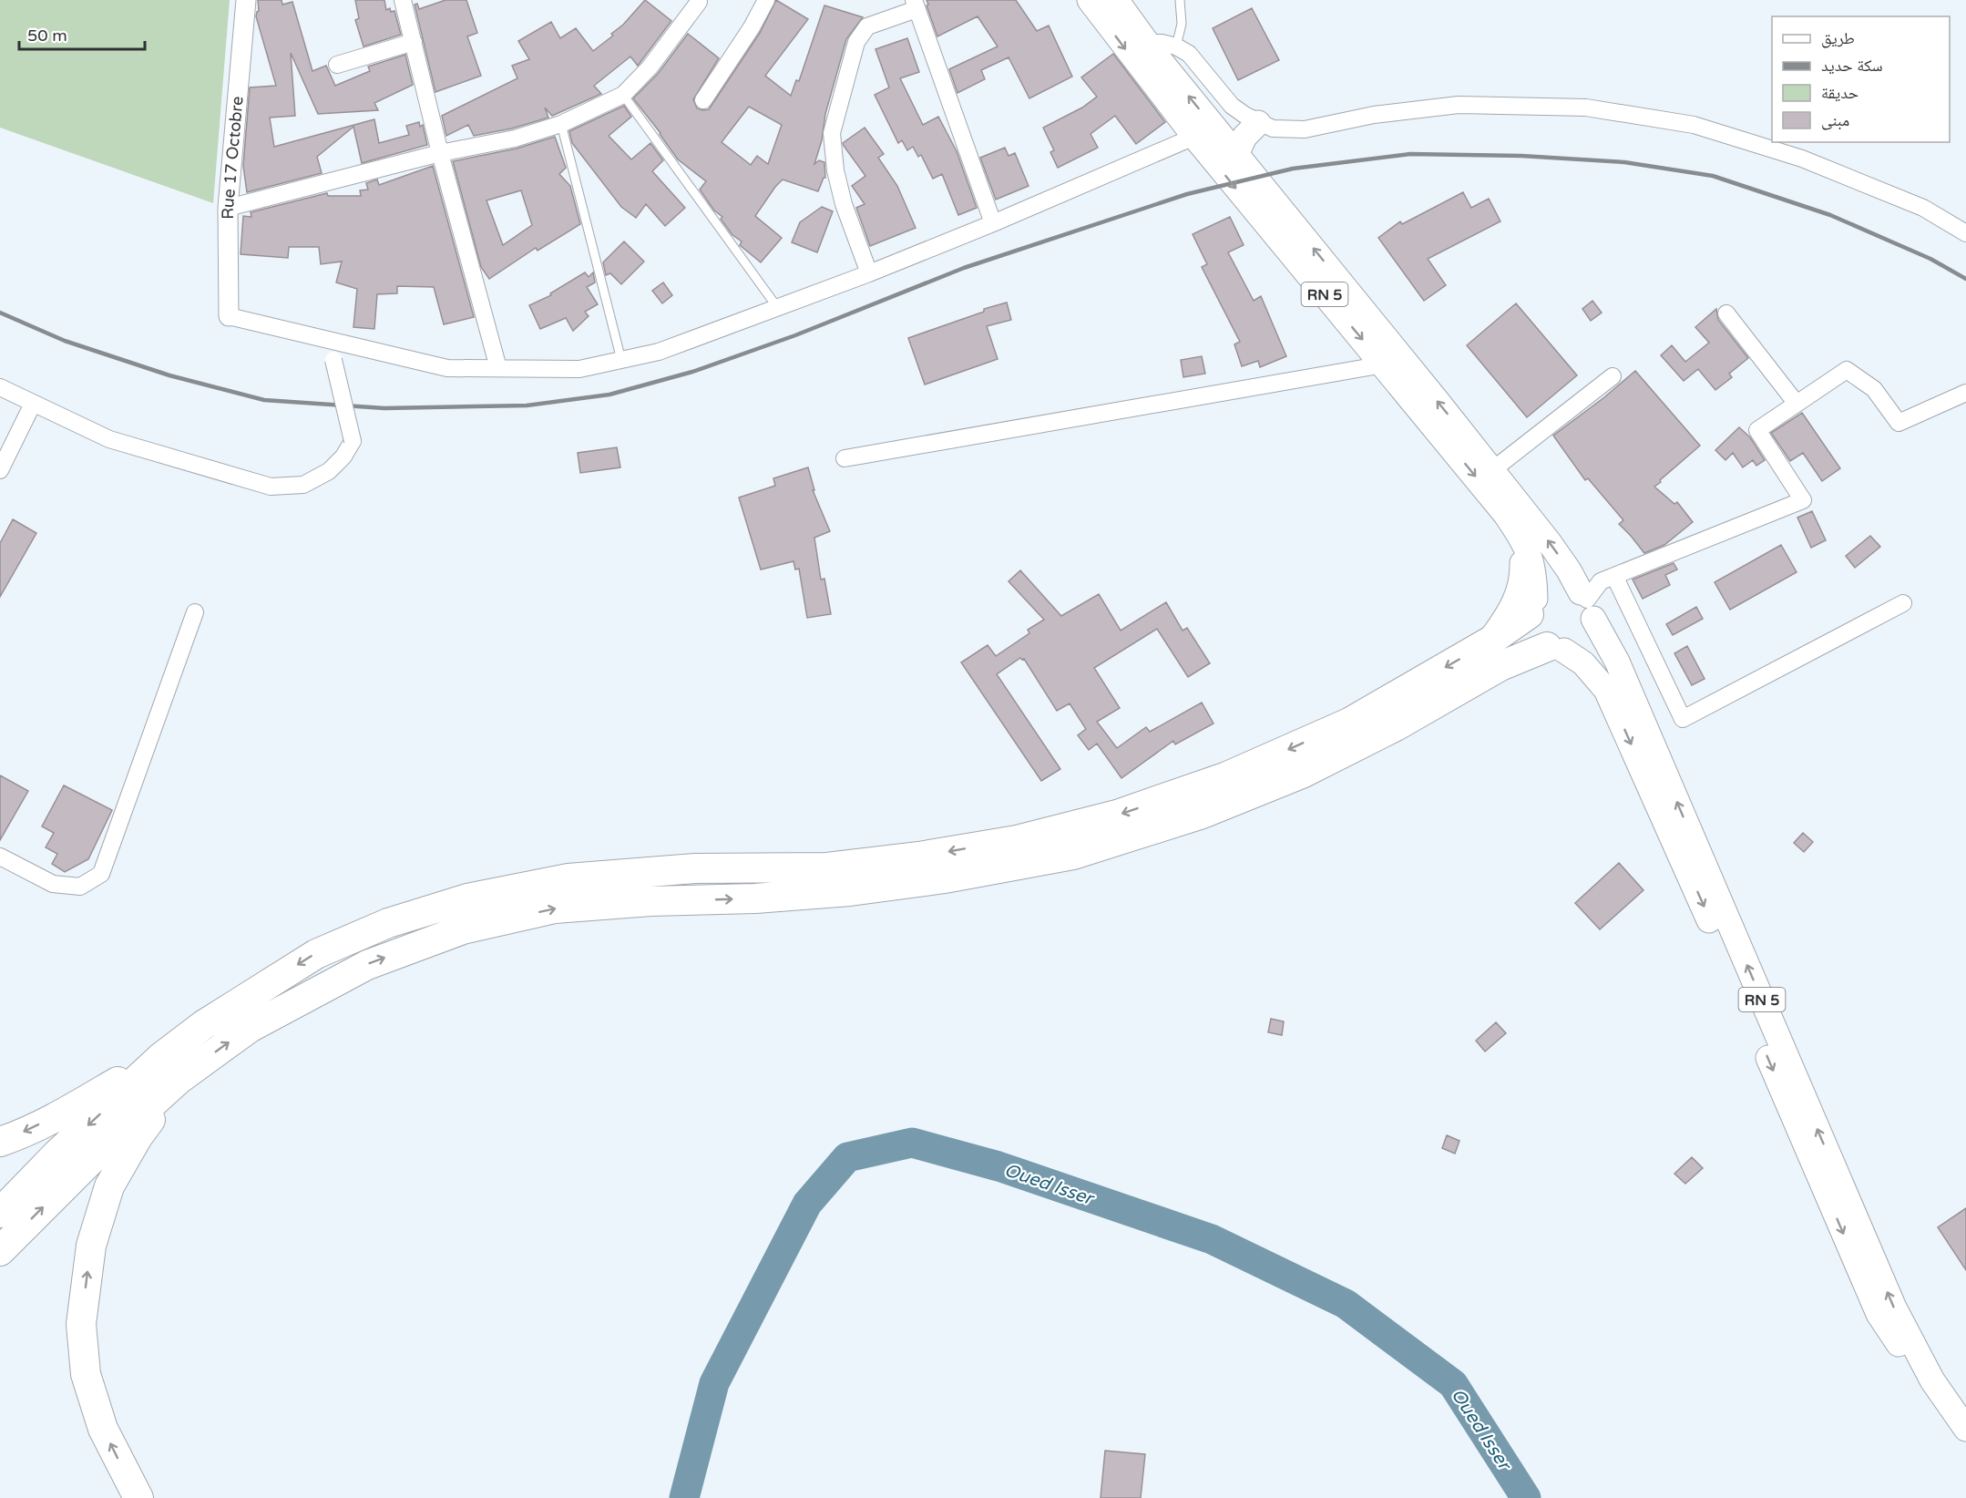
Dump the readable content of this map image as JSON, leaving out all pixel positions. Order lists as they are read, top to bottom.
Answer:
{
  "streets": {
    "main road": ["RN 5"],
    "street": ["Rue 17 Octobre"]
  },
  "water": ["Oued Isser"],
  "legend": [
    "طريق",
    "سكة حديد",
    "حديقة",
    "مبنى"
  ],
  "scale_bar": "50 m"
}
